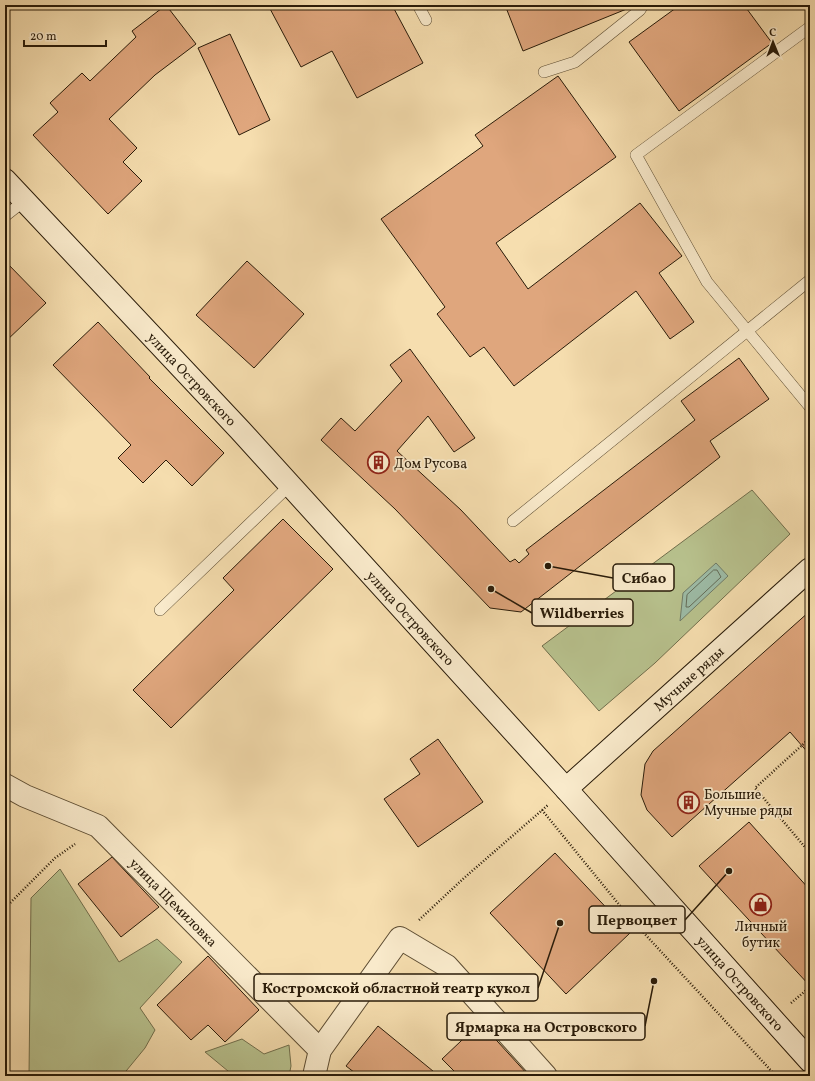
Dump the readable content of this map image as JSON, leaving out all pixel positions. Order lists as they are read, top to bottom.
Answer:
{
  "streets": {
    "street": ["улица Островского", "Мучные ряды", "улица Щемиловка"]
  },
  "crossings": [
    ["улица Островского", "Мучные ряды"]
  ],
  "places": {
    "building": ["Дом Русова", "Большие Мучные ряды"],
    "other": [
      "Сибао",
      "Wildberries",
      "Первоцвет",
      "Костромской областной театр кукол",
      "Ярмарка на Островского"
    ],
    "shop": ["Личный бутик"]
  },
  "scale_bar": "20 m",
  "north": "top"
}
